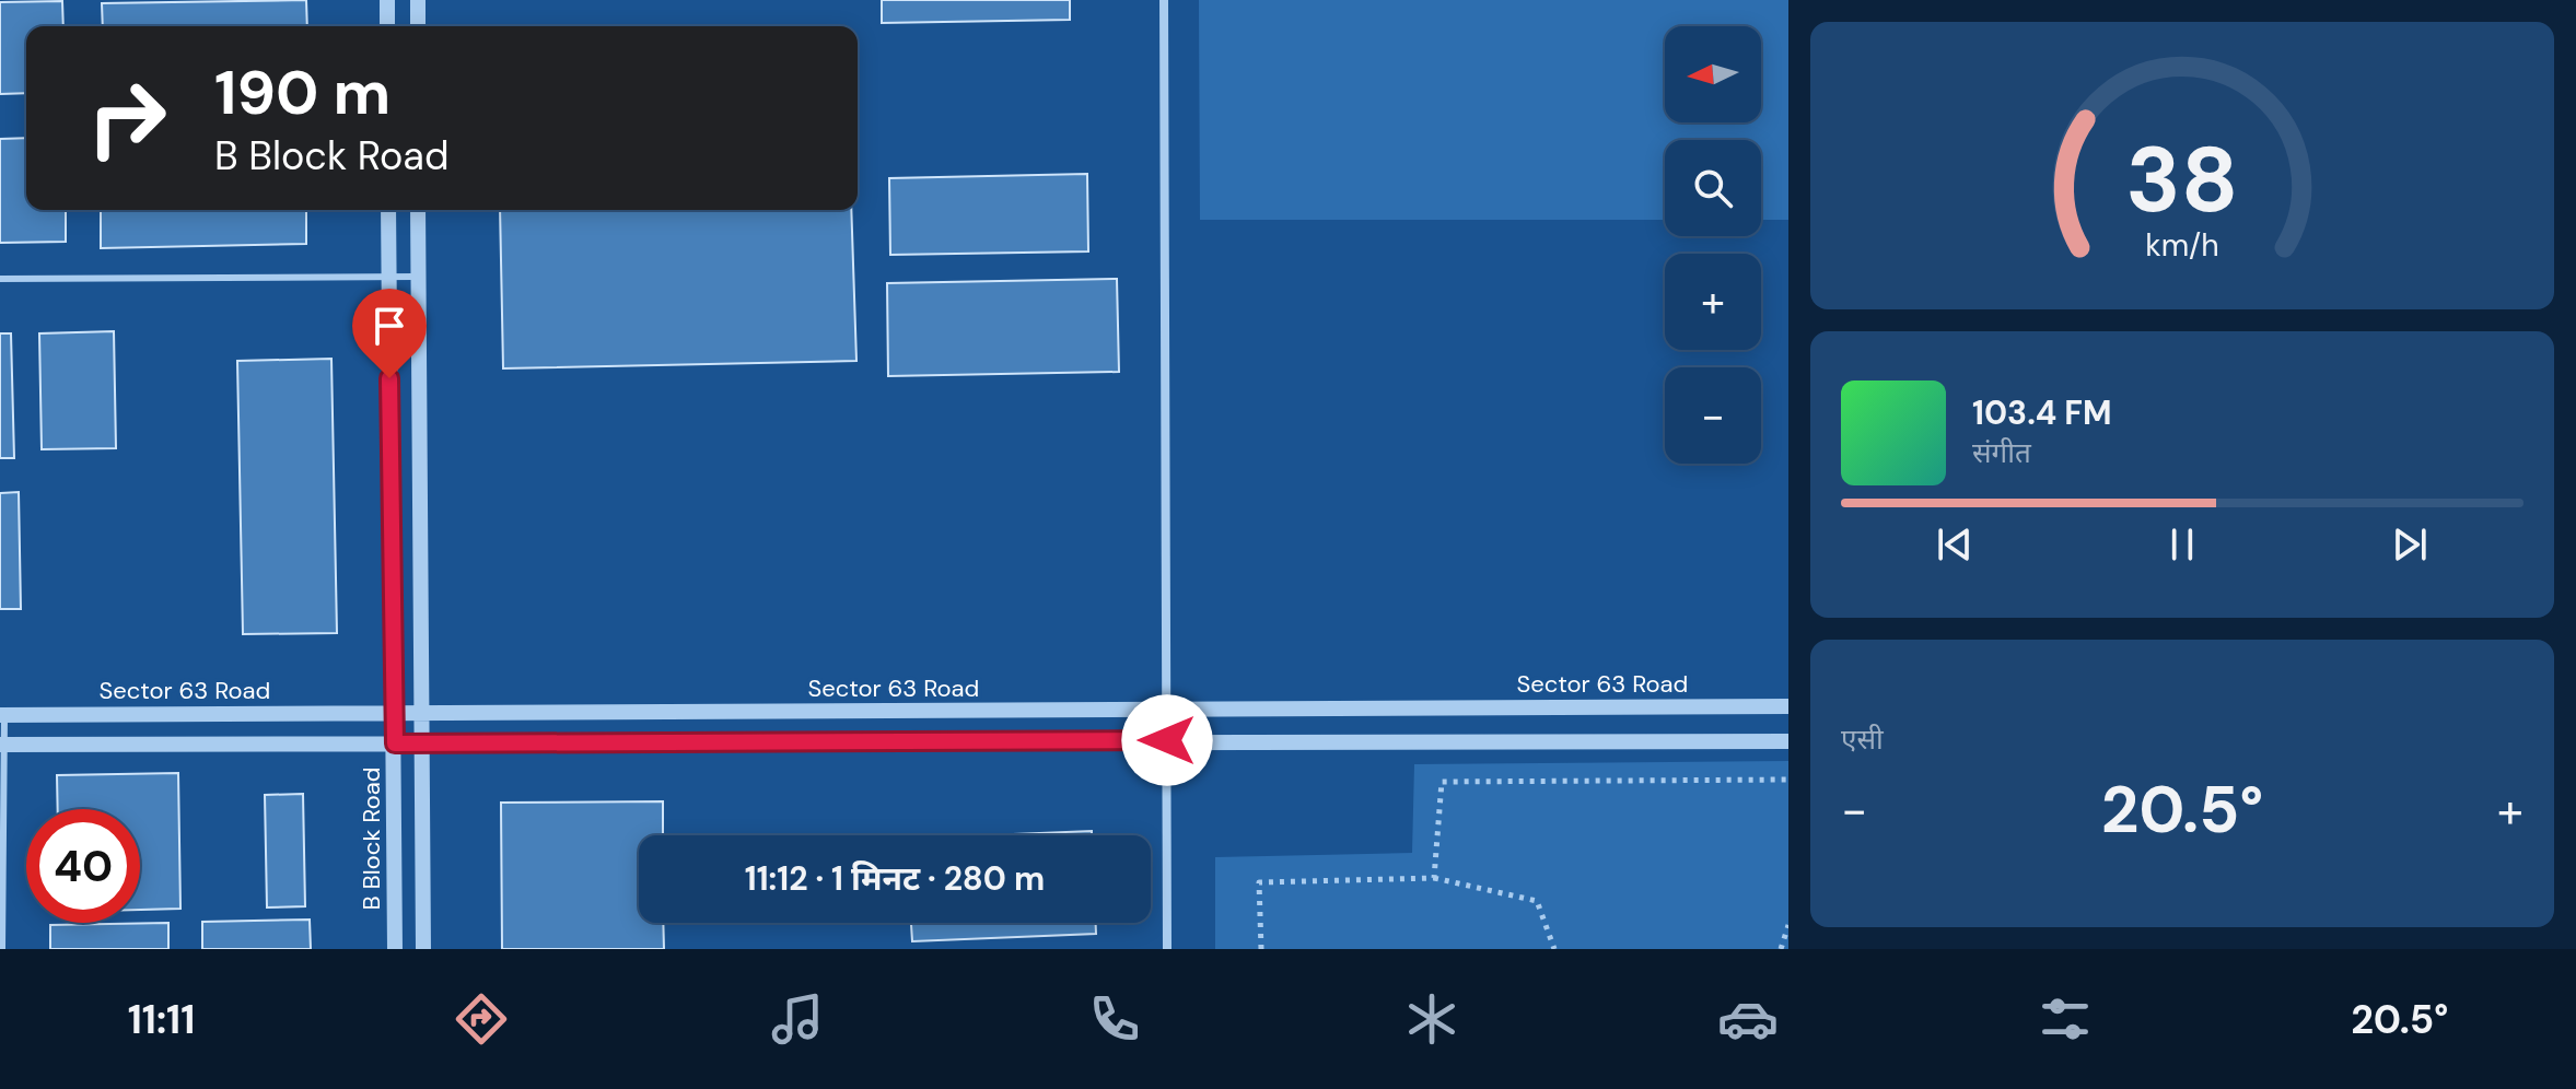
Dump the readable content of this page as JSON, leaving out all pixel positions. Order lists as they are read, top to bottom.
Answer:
{
  "streets": {
    "street": ["Sector 63 Road", "B Block Road"]
  },
  "crossings": [
    ["Sector 63 Road", "B Block Road"]
  ],
  "north": "left",
  "page": {
    "map_buttons": ["+", "−"],
    "turn": ["190 m", "B Block Road"],
    "song": ["103.4 FM", "संगीत"],
    "tile": "एसी",
    "heat": ["−", "20.5°", "+"],
    "limit": "40",
    "trip": "11:12 · 1 मिनट · 280 m",
    "tabs": ["11:11", "20.5°"],
    "gauge": ["38", "km/h"]
  }
}
